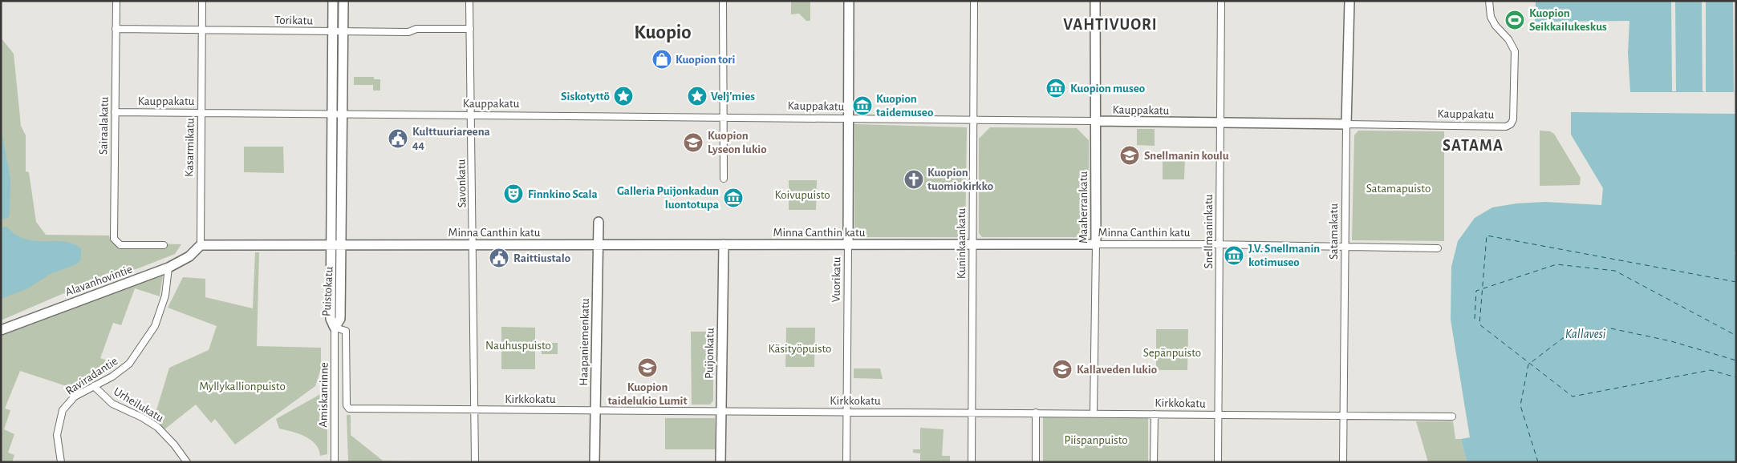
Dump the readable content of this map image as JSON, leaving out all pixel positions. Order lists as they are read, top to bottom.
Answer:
{
  "streets": {
    "main road": [
      "Kauppakatu",
      "Maaherrankatu",
      "Satamakatu",
      "Minna Canthin katu",
      "Vuorikatu",
      "Alavanhovintie",
      "Puistokatu",
      "Haapaniemenkatu",
      "Puijonkatu"
    ],
    "street": [
      "Torikatu",
      "Sairaalakatu",
      "Kasarmikatu",
      "Savonkatu",
      "Snellmaninkatu",
      "Kuninkaankatu",
      "Raviradantie",
      "Amiskanrinne",
      "Kirkkokatu",
      "Urheilukatu"
    ]
  },
  "crossings": [
    ["Torikatu", "Sairaalakatu"],
    ["Torikatu", "Kasarmikatu"],
    ["Torikatu", "Savonkatu"],
    ["Torikatu", "Puistokatu"],
    ["Kauppakatu", "Sairaalakatu"],
    ["Kauppakatu", "Kasarmikatu"],
    ["Kauppakatu", "Savonkatu"],
    ["Kauppakatu", "Maaherrankatu"],
    ["Kauppakatu", "Snellmaninkatu"],
    ["Kauppakatu", "Satamakatu"],
    ["Kauppakatu", "Kuninkaankatu"],
    ["Kauppakatu", "Vuorikatu"],
    ["Kauppakatu", "Puistokatu"],
    ["Kasarmikatu", "Minna Canthin katu"],
    ["Kasarmikatu", "Alavanhovintie"],
    ["Savonkatu", "Minna Canthin katu"],
    ["Savonkatu", "Kirkkokatu"],
    ["Maaherrankatu", "Minna Canthin katu"],
    ["Maaherrankatu", "Kirkkokatu"],
    ["Snellmaninkatu", "Minna Canthin katu"],
    ["Snellmaninkatu", "Kirkkokatu"],
    ["Satamakatu", "Minna Canthin katu"],
    ["Satamakatu", "Kirkkokatu"],
    ["Minna Canthin katu", "Kuninkaankatu"],
    ["Minna Canthin katu", "Vuorikatu"],
    ["Minna Canthin katu", "Alavanhovintie"],
    ["Minna Canthin katu", "Puistokatu"],
    ["Minna Canthin katu", "Haapaniemenkatu"],
    ["Minna Canthin katu", "Puijonkatu"],
    ["Kuninkaankatu", "Kirkkokatu"],
    ["Vuorikatu", "Kirkkokatu"],
    ["Alavanhovintie", "Raviradantie"],
    ["Puistokatu", "Amiskanrinne"],
    ["Puistokatu", "Kirkkokatu"],
    ["Haapaniemenkatu", "Kirkkokatu"],
    ["Puijonkatu", "Kirkkokatu"],
    ["Raviradantie", "Urheilukatu"],
    ["Amiskanrinne", "Kirkkokatu"]
  ],
  "districts": ["VAHTIVUORI", "Kuopio", "SATAMA"],
  "water": ["Kallavesi"],
  "parks": [
    "Satamapuisto",
    "Koivupuisto",
    "Nauhuspuisto",
    "Käsityöpuisto",
    "Sepänpuisto",
    "Myllykallionpuisto",
    "Piispanpuisto"
  ],
  "places": {
    "sports": ["Kuopion Seikkailukeskus"],
    "shop": ["Kuopion tori"],
    "museum": [
      "Kuopion museo",
      "Kuopion taidemuseo",
      "Galleria Puijonkadun luontotupa",
      "J.V. Snellmanin kotimuseo"
    ],
    "place": ["Siskotyttö", "Velj'mies"],
    "public building": ["Kulttuuriareena 44", "Raittiustalo"],
    "school or university": [
      "Kuopion Lyseon lukio",
      "Snellmanin koulu",
      "Kuopion taidelukio Lumit",
      "Kallaveden lukio"
    ],
    "church": ["Kuopion tuomiokirkko"],
    "theatre": ["Finnkino Scala"]
  }
}
